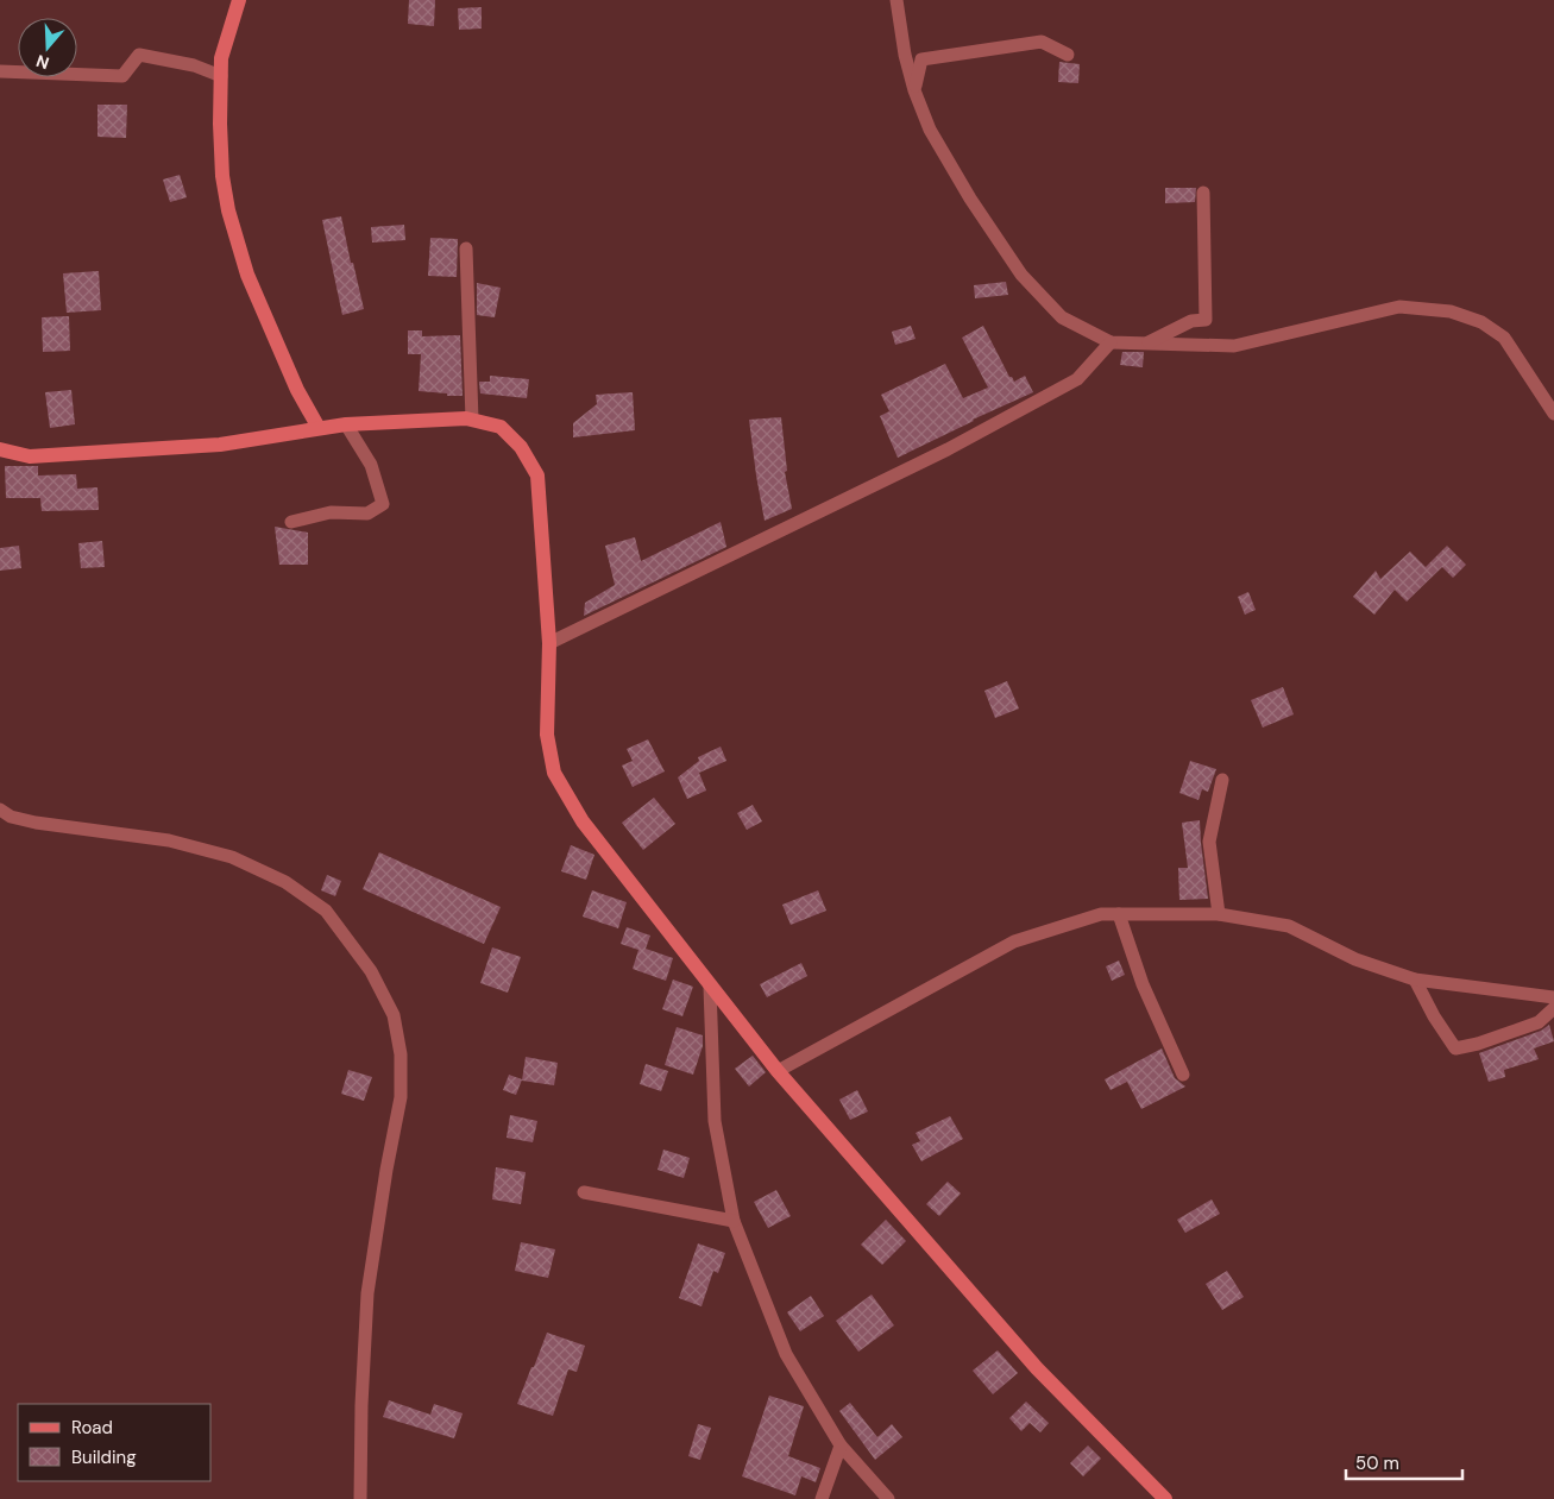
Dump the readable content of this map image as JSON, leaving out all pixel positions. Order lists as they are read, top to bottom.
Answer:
{
  "legend": ["Road", "Building"],
  "scale_bar": "50 m",
  "north": "bottom"
}
